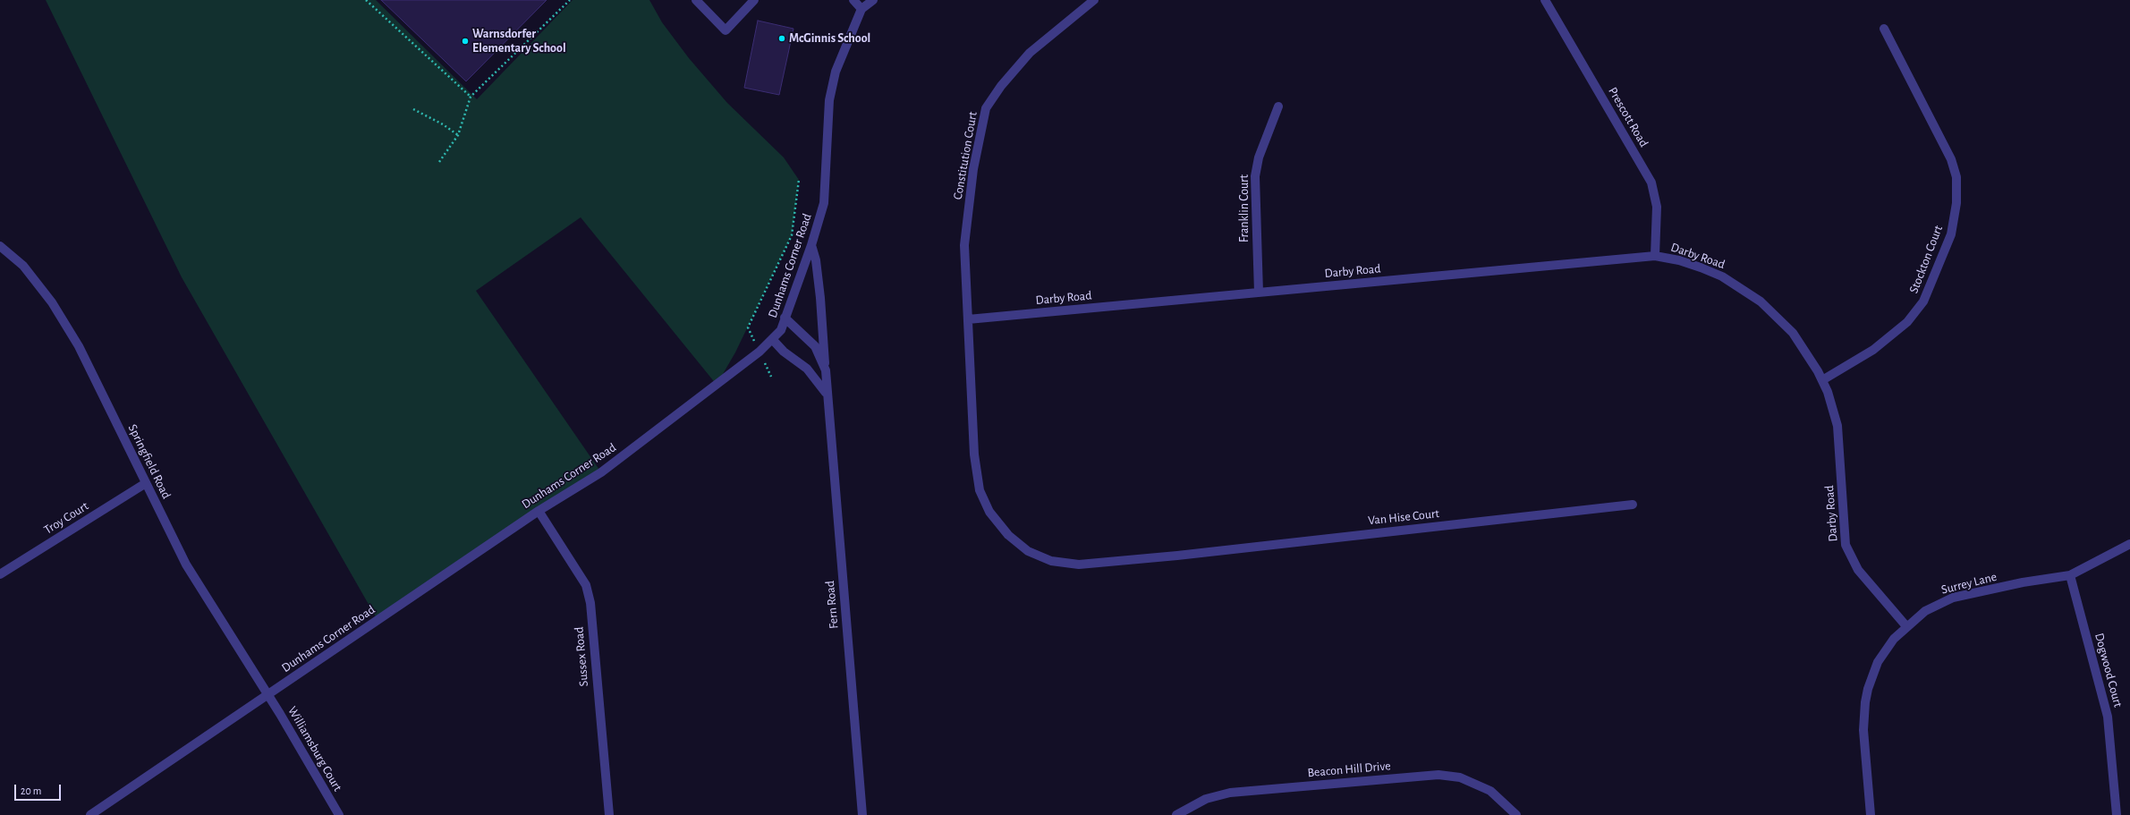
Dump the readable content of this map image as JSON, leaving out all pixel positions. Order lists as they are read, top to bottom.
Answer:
{
  "streets": {
    "street": [
      "Prescott Road",
      "Constitution Court",
      "Franklin Court",
      "Darby Road",
      "Stockton Court",
      "Dunhams Corner Road",
      "Springfield Road",
      "Van Hise Court",
      "Troy Court",
      "Surrey Lane",
      "Fern Road",
      "Sussex Road",
      "Dogwood Court",
      "Williamsburg Court",
      "Beacon Hill Drive"
    ]
  },
  "crossings": [
    ["Prescott Road", "Darby Road"],
    ["Constitution Court", "Darby Road"],
    ["Constitution Court", "Van Hise Court"],
    ["Franklin Court", "Darby Road"],
    ["Darby Road", "Stockton Court"],
    ["Darby Road", "Van Hise Court"],
    ["Darby Road", "Surrey Lane"],
    ["Dunhams Corner Road", "Springfield Road"],
    ["Dunhams Corner Road", "Fern Road"],
    ["Dunhams Corner Road", "Sussex Road"],
    ["Dunhams Corner Road", "Williamsburg Court"],
    ["Springfield Road", "Troy Court"],
    ["Springfield Road", "Williamsburg Court"],
    ["Surrey Lane", "Dogwood Court"]
  ],
  "places": ["McGinnis School", "Warnsdorfer Elementary School"],
  "scale_bar": "20 m"
}
